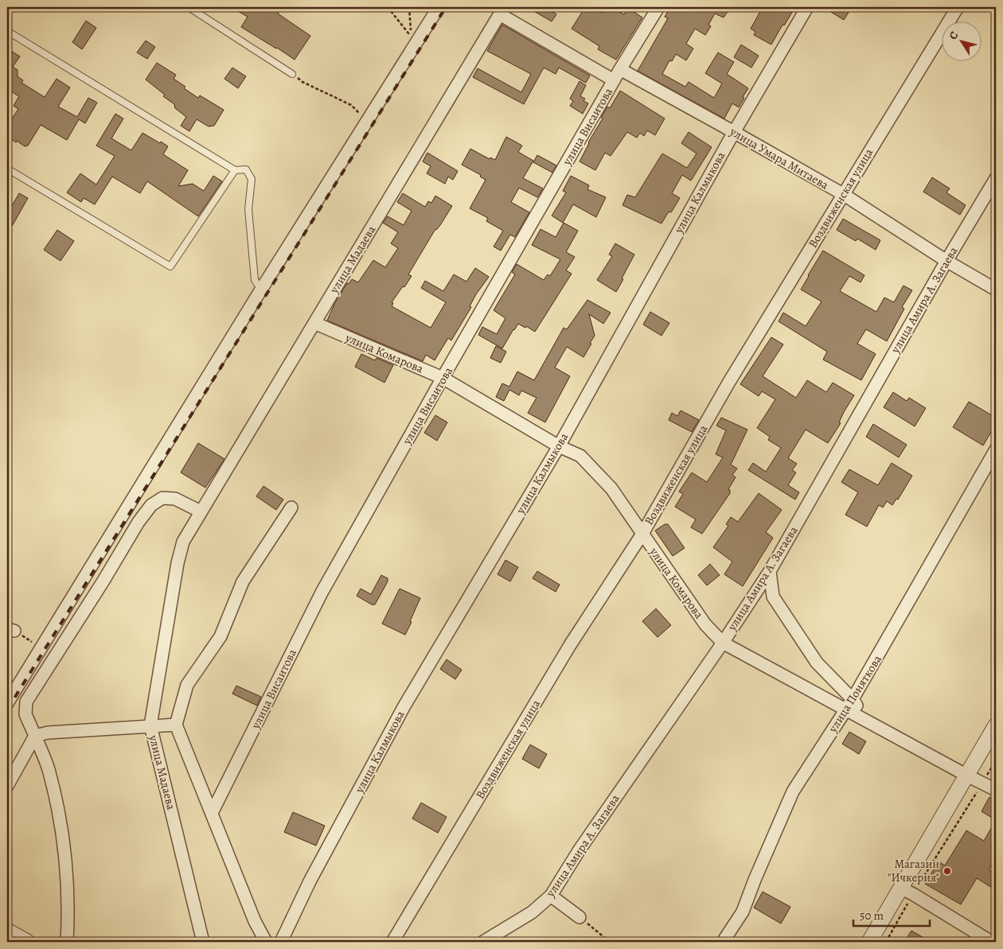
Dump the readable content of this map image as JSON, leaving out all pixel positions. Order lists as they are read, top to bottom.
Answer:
{
  "streets": {
    "street": [
      "улица Висаитова",
      "улица Умара Митаева",
      "улица Калмыкова",
      "Воздвиженская улица",
      "улица Мадаева",
      "улица Амира А. Загаева",
      "улица Комарова",
      "улица Поняткова"
    ]
  },
  "crossings": [
    ["улица Висаитова", "улица Умара Митаева"],
    ["улица Висаитова", "улица Комарова"],
    ["улица Умара Митаева", "улица Калмыкова"],
    ["улица Умара Митаева", "Воздвиженская улица"],
    ["улица Умара Митаева", "улица Амира А. Загаева"],
    ["улица Калмыкова", "улица Комарова"],
    ["Воздвиженская улица", "улица Комарова"],
    ["улица Мадаева", "улица Комарова"],
    ["улица Амира А. Загаева", "улица Комарова"],
    ["улица Комарова", "улица Поняткова"]
  ],
  "places": ["Магазин \"Ичкерия\""],
  "scale_bar": "50 m",
  "north": "top left"
}
